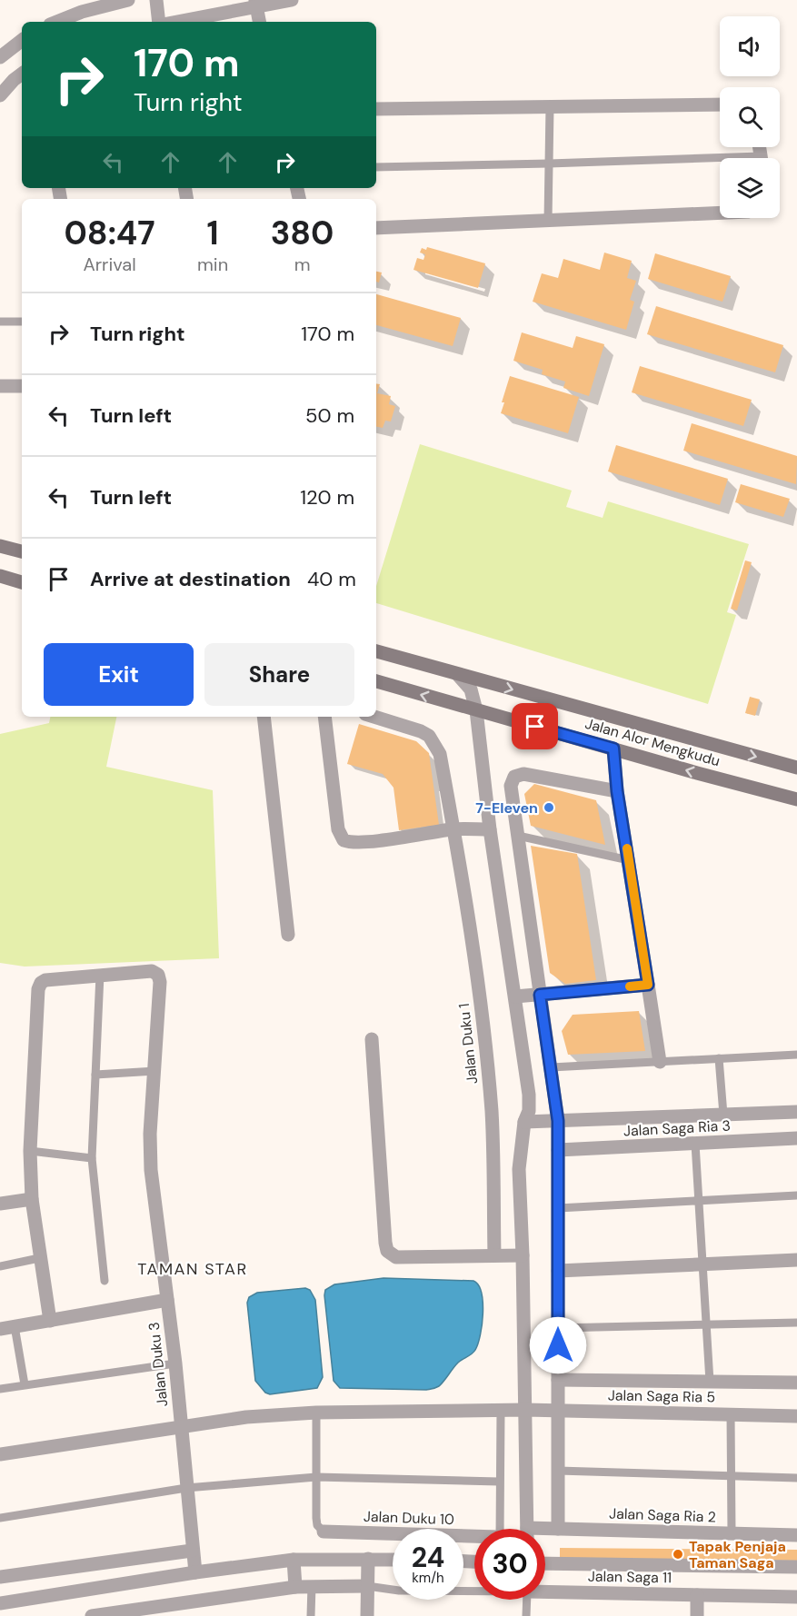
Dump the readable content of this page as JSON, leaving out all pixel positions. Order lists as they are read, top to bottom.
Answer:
{
  "streets": {
    "main road": ["Jalan Alor Mengkudu"],
    "street": [
      "Jalan Duku 1",
      "Jalan Saga Ria 3",
      "Jalan Duku 3",
      "Jalan Saga Ria 5",
      "Jalan Saga Ria 2",
      "Jalan Duku 10",
      "Jalan Saga 11"
    ]
  },
  "crossings": [
    ["Jalan Duku 3", "Jalan Saga Ria 5"]
  ],
  "districts": ["TAMAN STAR"],
  "places": ["7-Eleven", "Tapak Penjaja Taman Saga"],
  "page": {
    "turn": ["170 m", "Turn right"],
    "eta": [
      "08:47",
      "Arrival",
      "1",
      "min",
      "380",
      "m"
    ],
    "list": [
      {
        "name": "Turn right",
        "value": "170 m"
      },
      {
        "name": "Turn left",
        "value": "50 m"
      },
      {
        "name": "Turn left",
        "value": "120 m"
      },
      {
        "name": "Arrive at destination",
        "value": "40 m"
      }
    ],
    "buttons": ["Exit", "Share"],
    "speed": "24 km/h",
    "limit": "30"
  }
}
